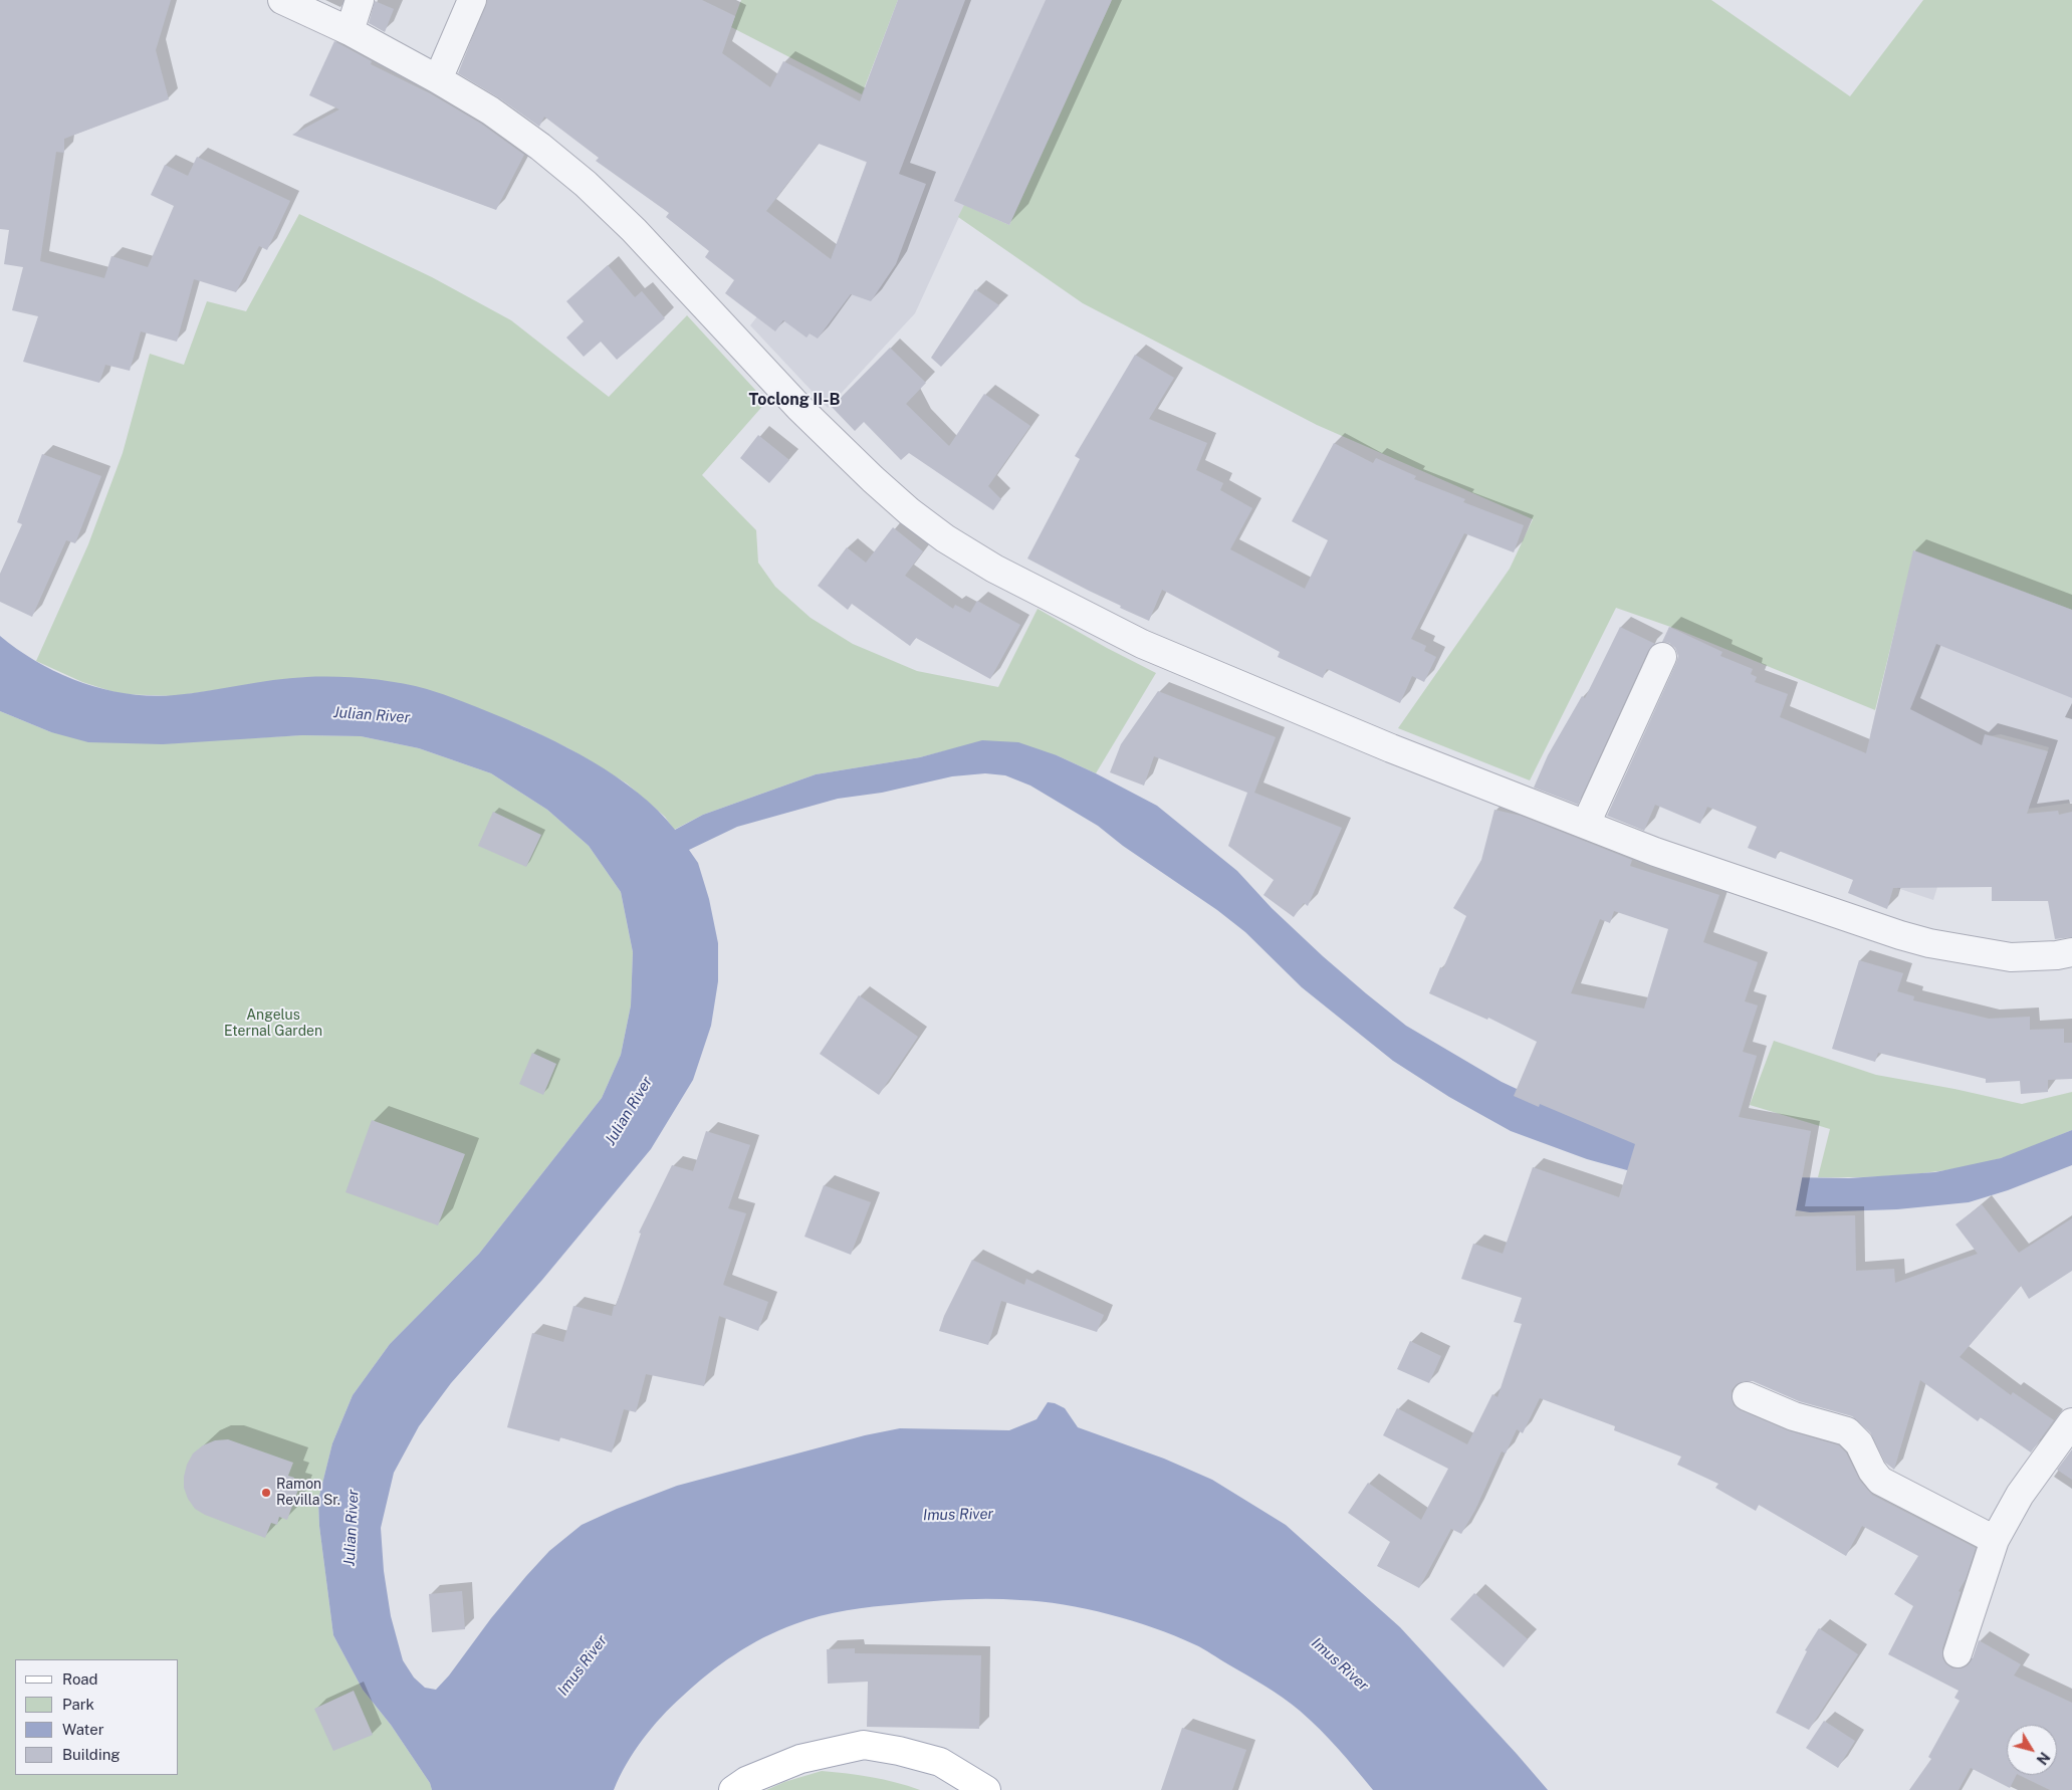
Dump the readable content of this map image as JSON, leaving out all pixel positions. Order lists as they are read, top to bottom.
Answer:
{
  "districts": ["Toclong II-B"],
  "water": ["Julian River", "Imus River"],
  "parks": ["Angelus Eternal Garden"],
  "places": ["Ramon Revilla Sr."],
  "legend": [
    "Road",
    "Park",
    "Water",
    "Building"
  ],
  "north": "bottom right"
}
